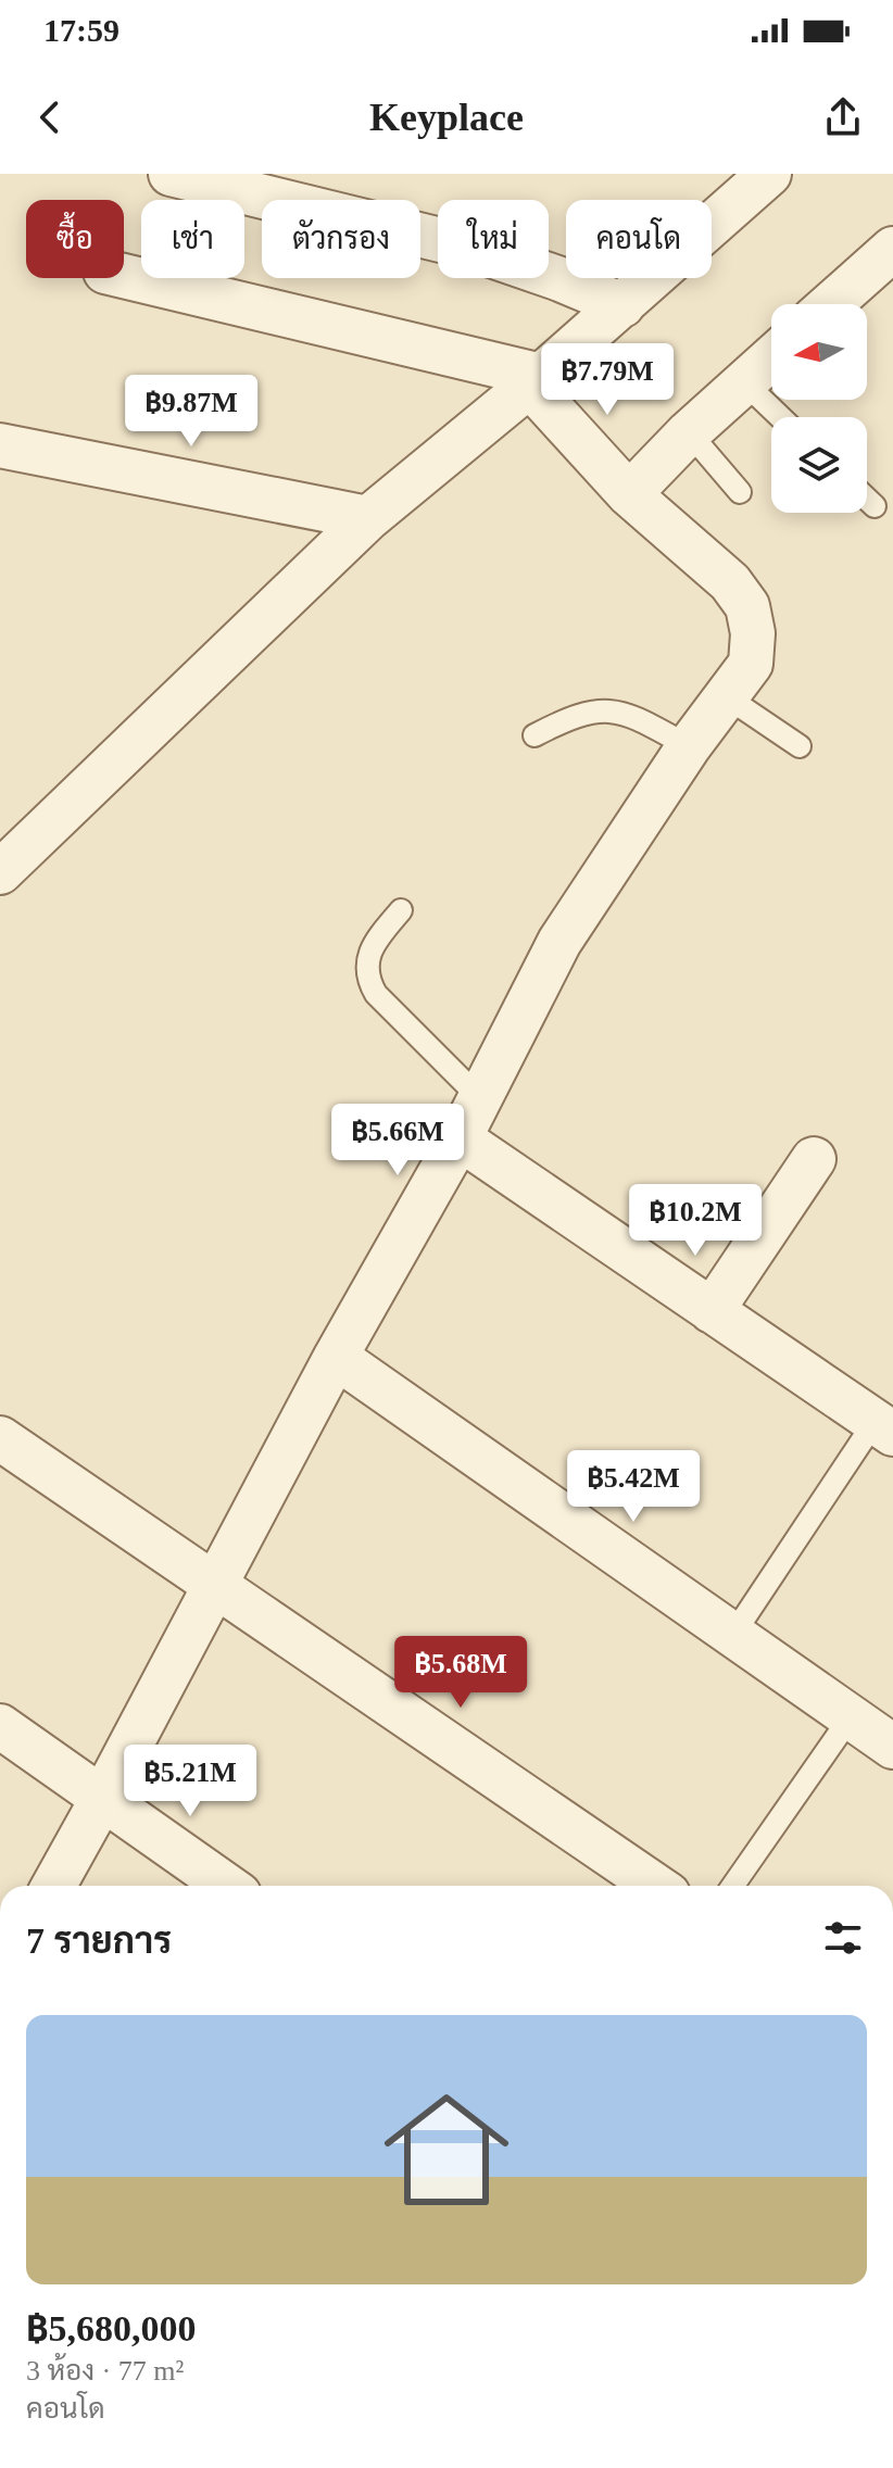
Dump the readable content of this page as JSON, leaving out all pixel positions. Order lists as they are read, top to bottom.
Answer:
{
  "north": "left",
  "page": {
    "status": "17:59",
    "header": "Keyplace",
    "chip": [
      "ซื้อ",
      "เช่า",
      "ตัวกรอง",
      "ใหม่",
      "คอนโด"
    ],
    "price": [
      "฿7.79M",
      "฿9.87M",
      "฿5.66M",
      "฿10.2M",
      "฿5.42M",
      "฿5.68M",
      "฿5.21M"
    ],
    "heading": "7 รายการ",
    "list": [
      {
        "name": "฿5,680,000",
        "note": "3 ห้อง · 77 m² · คอนโด"
      }
    ]
  }
}
